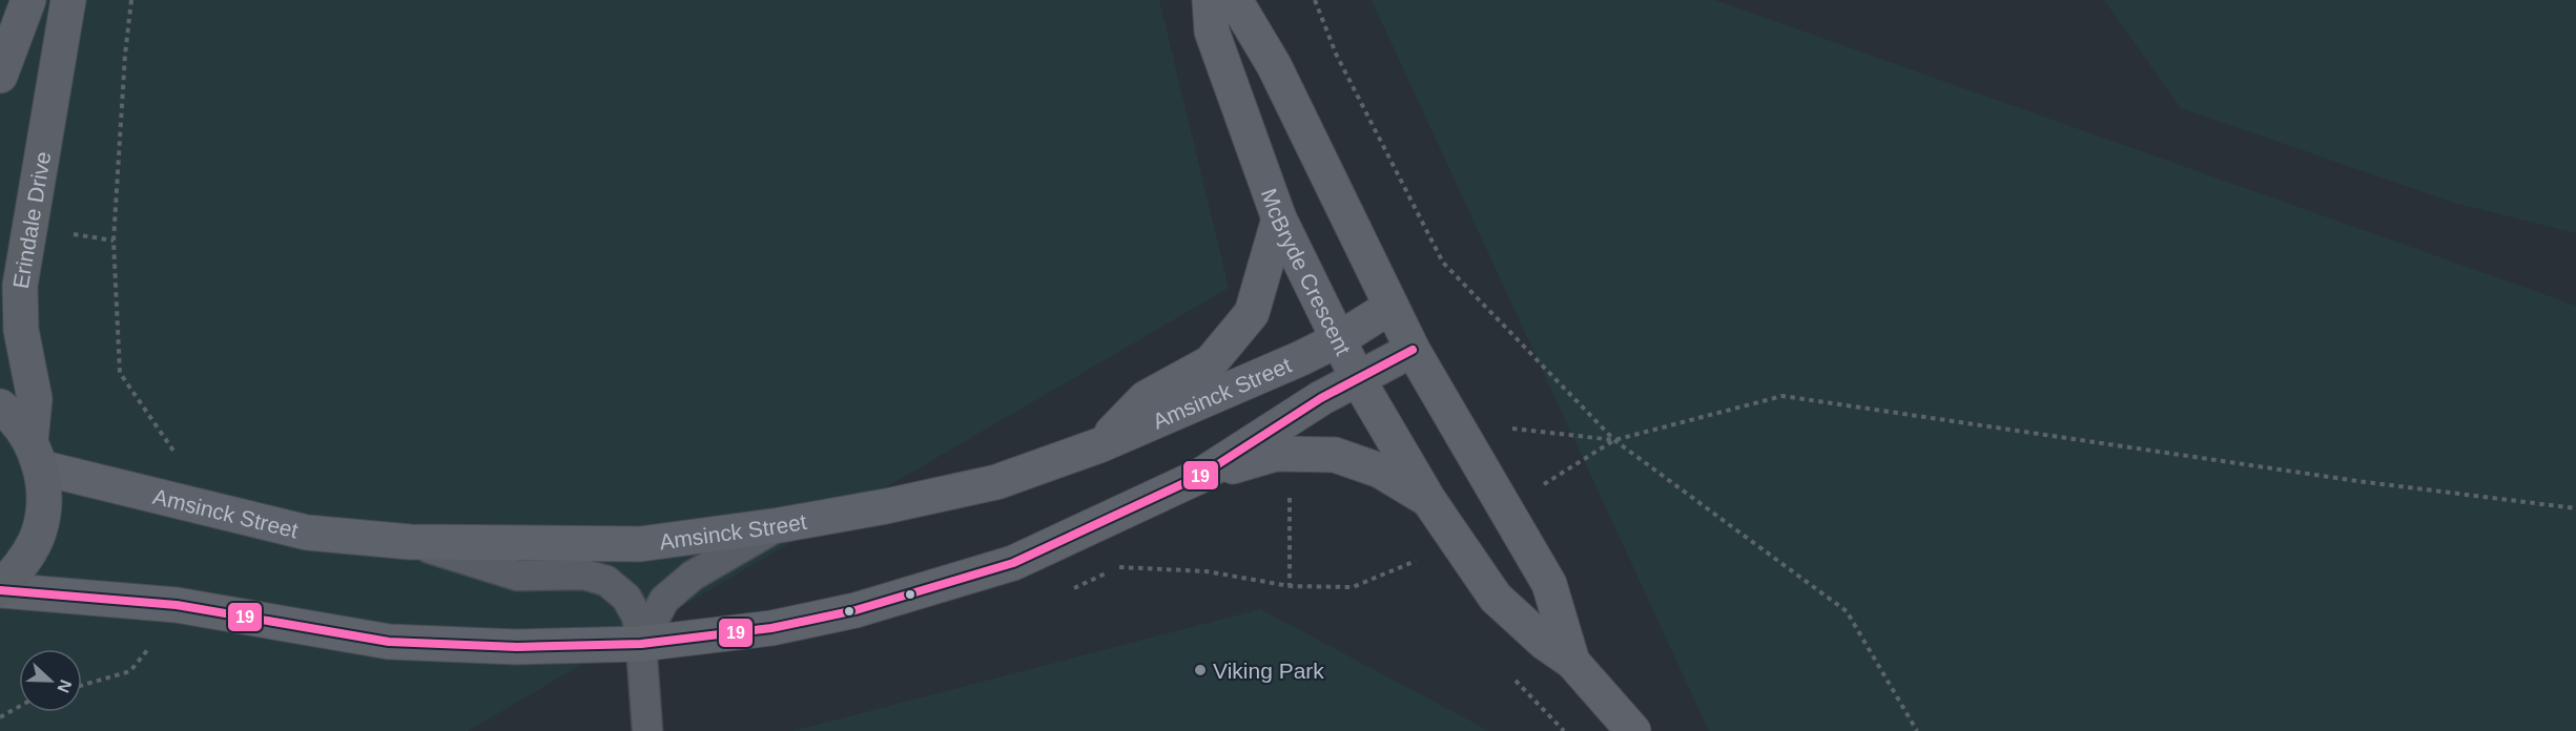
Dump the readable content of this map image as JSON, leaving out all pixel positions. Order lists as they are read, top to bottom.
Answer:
{
  "streets": {
    "main road": ["Erindale Drive"],
    "street": ["McBryde Crescent", "Amsinck Street"]
  },
  "crossings": [
    ["Erindale Drive", "Amsinck Street"],
    ["McBryde Crescent", "Amsinck Street"]
  ],
  "places": ["Viking Park"],
  "lines": ["transit line 19"],
  "north": "right"
}
